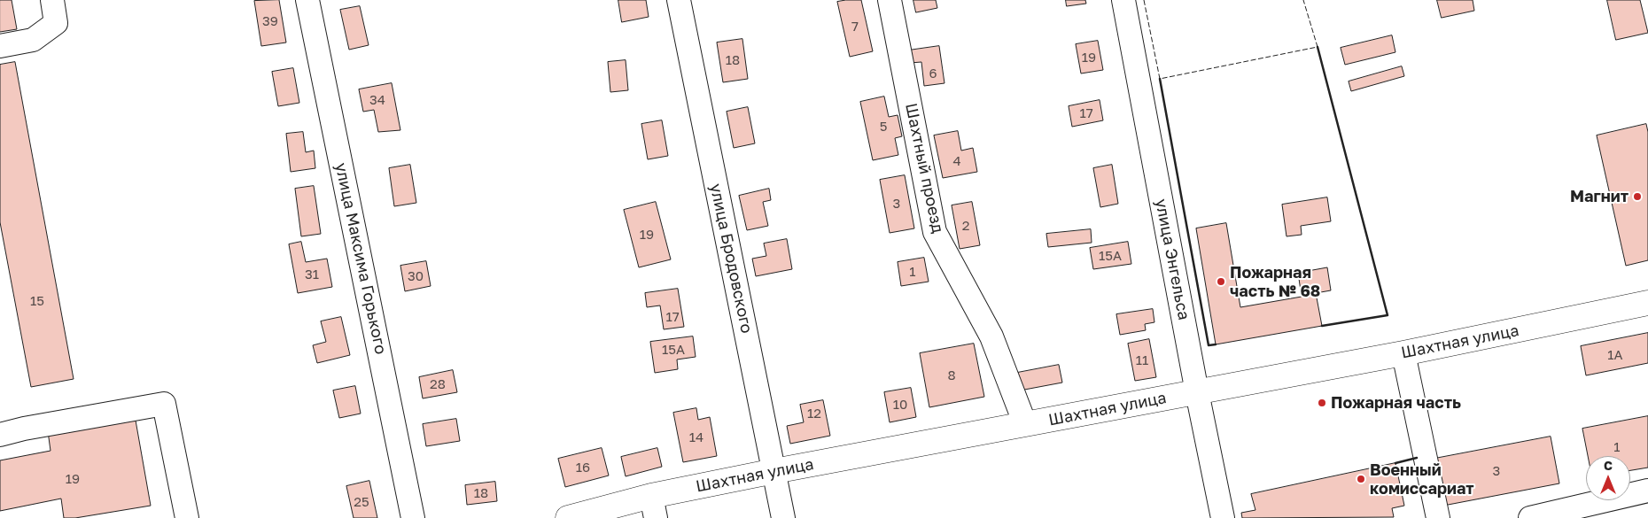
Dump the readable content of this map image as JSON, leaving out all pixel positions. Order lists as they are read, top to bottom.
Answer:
{
  "streets": {
    "main road": ["Шахтная улица"],
    "street": [
      "Шахтный проезд",
      "улица Максима Горького",
      "улица Бродовского",
      "улица Энгельса"
    ]
  },
  "crossings": [
    ["Шахтный проезд", "Шахтная улица"],
    ["улица Бродовского", "Шахтная улица"],
    ["улица Энгельса", "Шахтная улица"]
  ],
  "places": [
    "Магнит",
    "Пожарная часть № 68",
    "Пожарная часть",
    "Военный комиссариат"
  ],
  "house_numbers": [
    "39",
    "7",
    "19",
    "18",
    "6",
    "34",
    "17",
    "5",
    "4",
    "3",
    "2",
    "19",
    "15А",
    "1",
    "31",
    "30",
    "15",
    "17",
    "15А",
    "1А",
    "11",
    "8",
    "28",
    "10",
    "12",
    "14",
    "1",
    "16",
    "3",
    "19",
    "18",
    "25"
  ],
  "north": "top"
}
